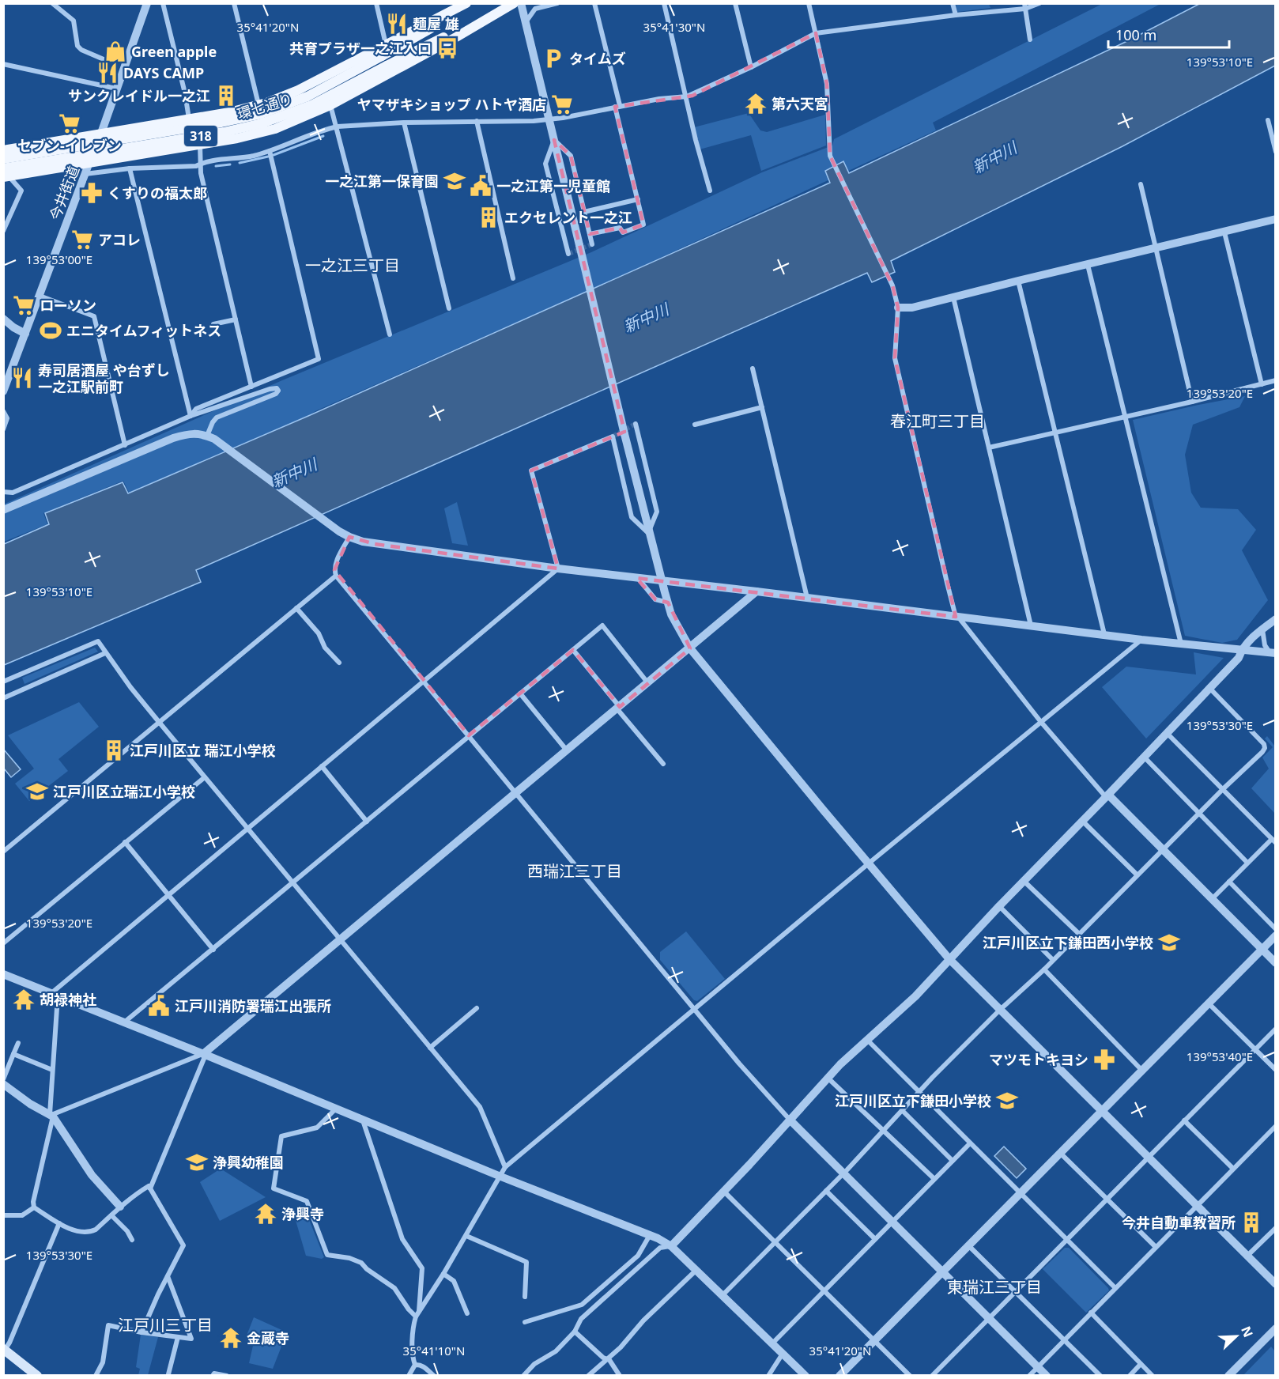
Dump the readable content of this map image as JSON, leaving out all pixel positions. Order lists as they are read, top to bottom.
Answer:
{
  "streets": {
    "main road": ["環七通り", "318"],
    "street": ["今井街道"]
  },
  "districts": [
    "一之江三丁目",
    "春江町三丁目",
    "西瑞江三丁目",
    "東瑞江三丁目",
    "江戸川三丁目"
  ],
  "water": ["新中川"],
  "places": {
    "restaurant": ["麺屋 雄", "DAYS CAMP", "寿司居酒屋 や台ずし 一之江駅前町"],
    "bus stop": ["共育プラザ一之江入口"],
    "shop": ["Green apple"],
    "parking": ["タイムズ"],
    "building": [
      "サンクレイドル一之江",
      "エクセレント一之江",
      "江戸川区立 瑞江小学校",
      "今井自動車教習所"
    ],
    "temple": [
      "第六天宮",
      "胡禄神社",
      "浄興寺",
      "金蔵寺"
    ],
    "supermarket": [
      "ヤマザキショップ ハトヤ酒店",
      "セブン-イレブン",
      "アコレ",
      "ローソン"
    ],
    "school or university": [
      "一之江第一保育園",
      "江戸川区立瑞江小学校",
      "江戸川区立下鎌田西小学校",
      "江戸川区立下鎌田小学校",
      "浄興幼稚園"
    ],
    "public building": ["一之江第一児童館", "江戸川消防署瑞江出張所"],
    "pharmacy": ["くすりの福太郎", "マツモトキヨシ"],
    "sports": ["エニタイムフィットネス"]
  },
  "scale_bar": "100 m",
  "north": "top right",
  "coordinates": [
    "35°41'20\"N",
    "35°41'30\"N",
    "139°53'10\"E",
    "139°53'00\"E",
    "139°53'20\"E",
    "139°53'30\"E",
    "139°53'40\"E",
    "35°41'10\"N"
  ]
}
